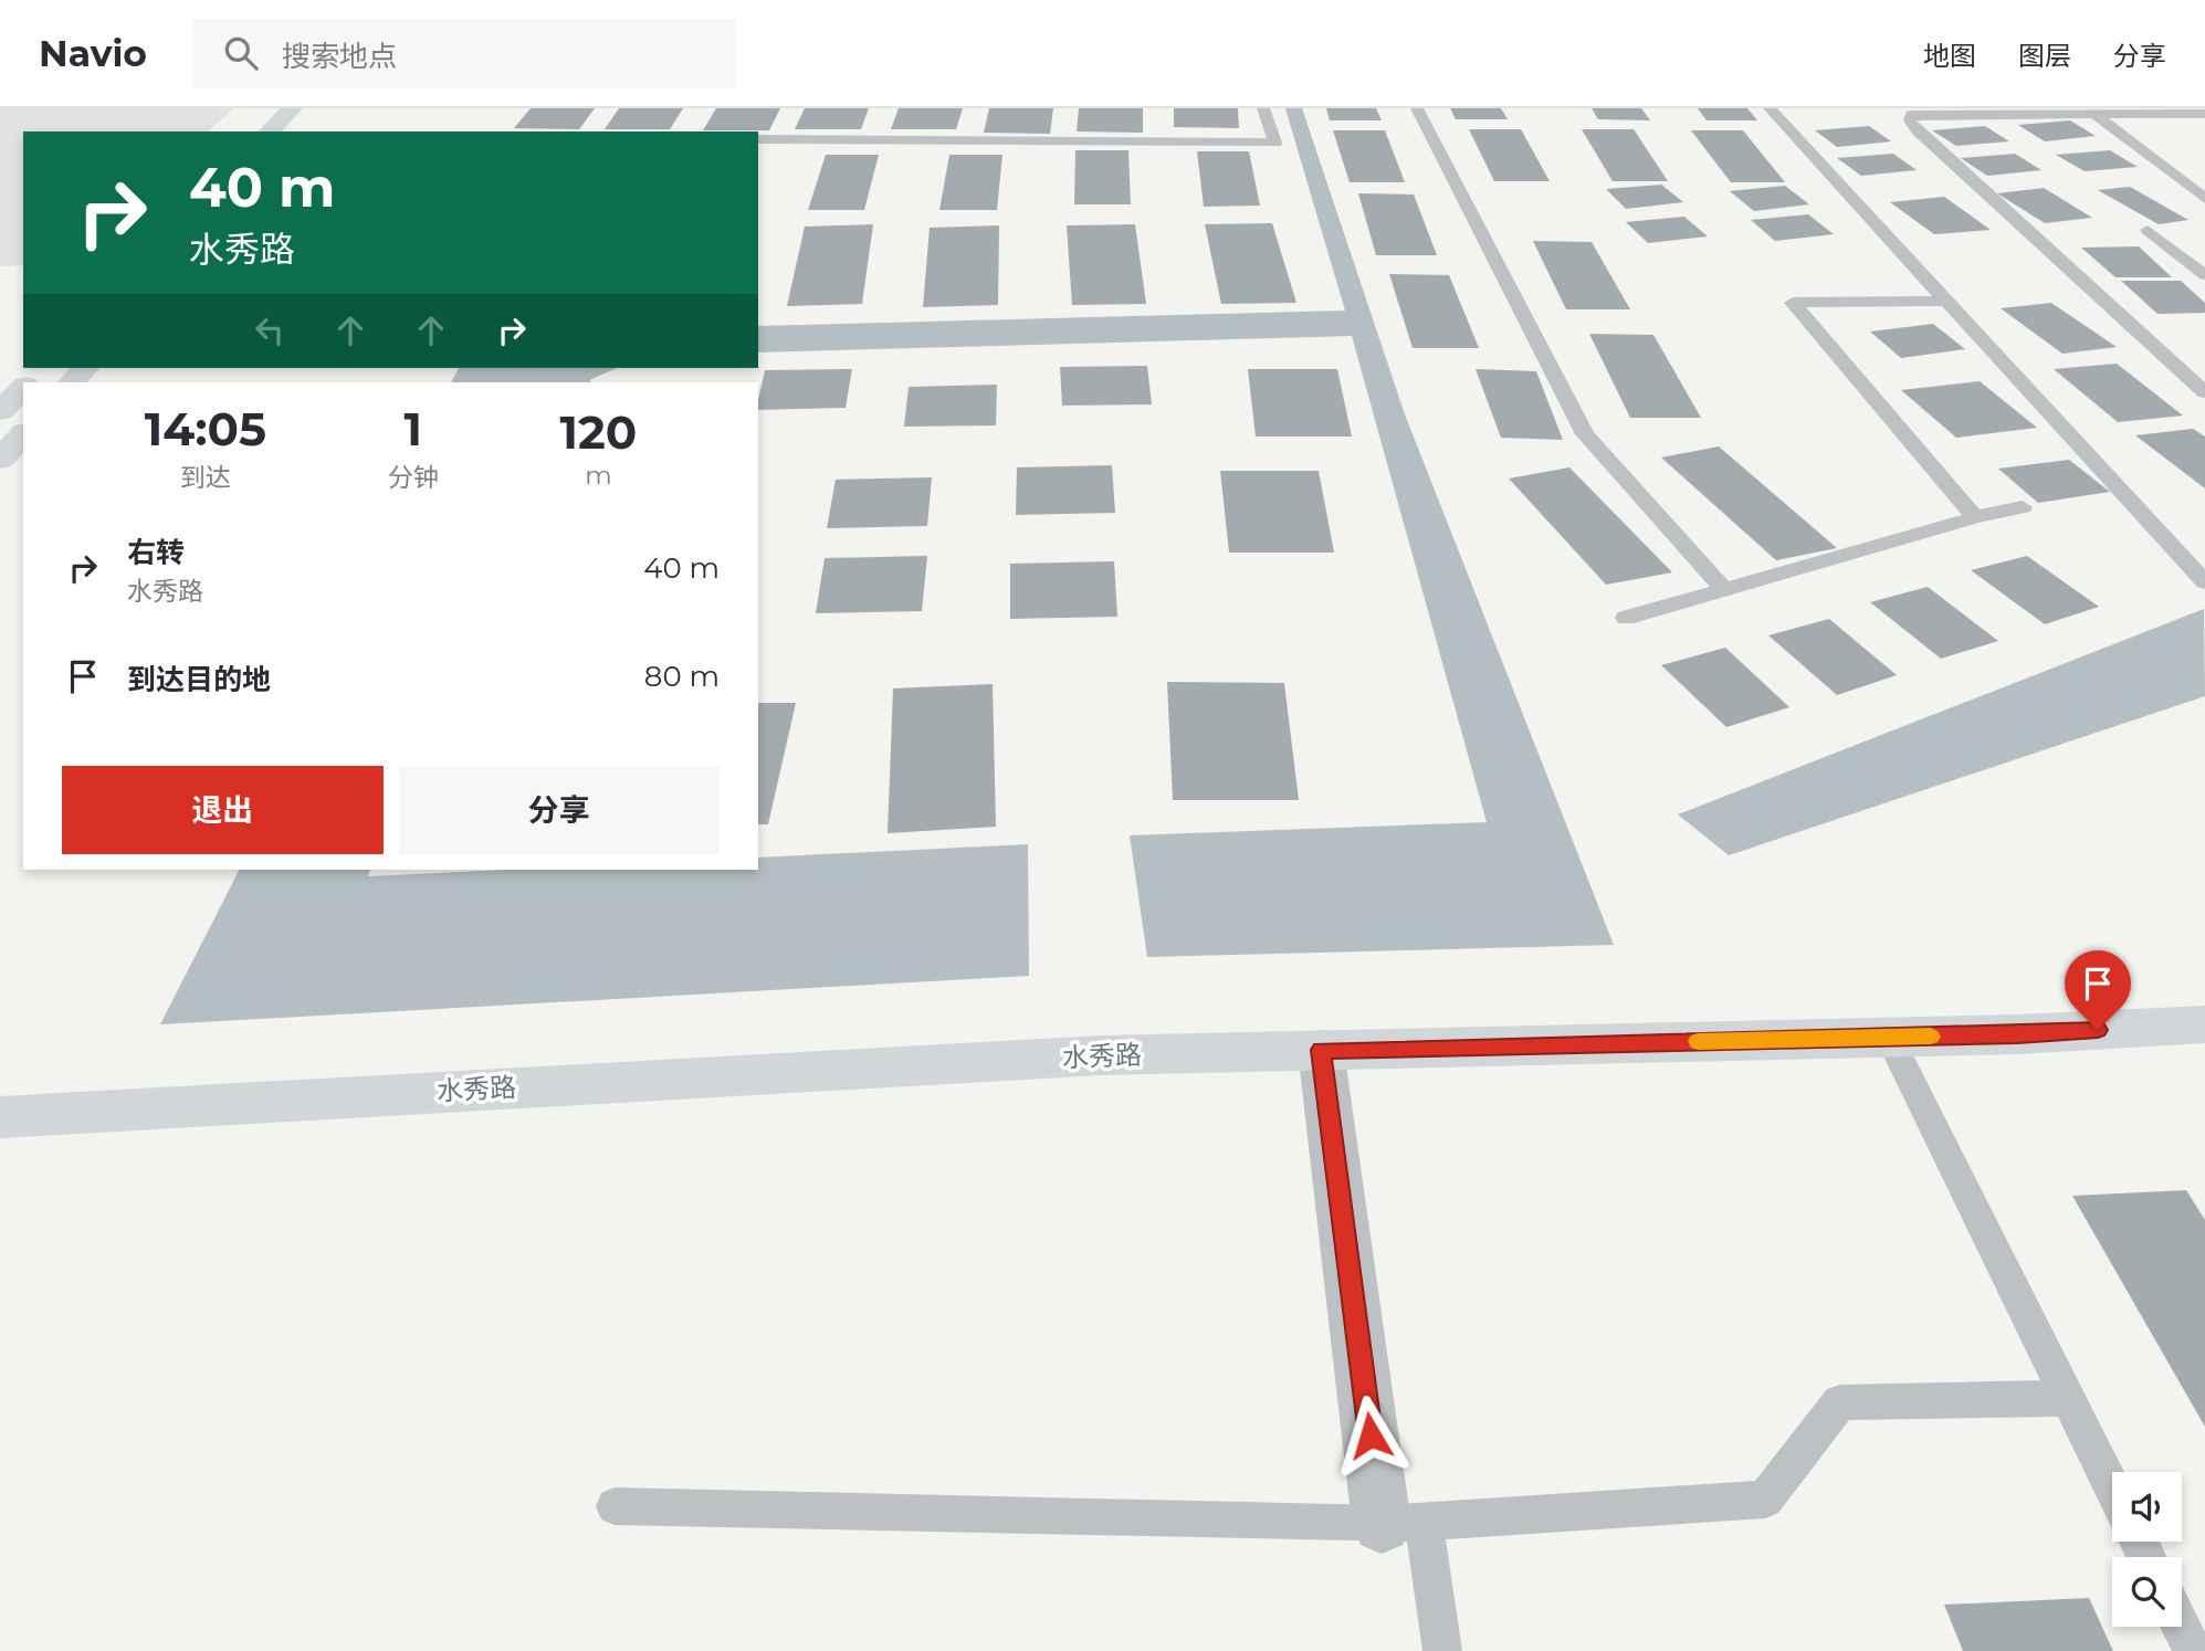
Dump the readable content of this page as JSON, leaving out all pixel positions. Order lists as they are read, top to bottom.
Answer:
{
  "streets": {
    "street": ["水秀路"]
  },
  "page": {
    "header": "Navio",
    "search": "搜索地点",
    "nav": ["地图", "图层", "分享"],
    "turn": ["40 m", "水秀路"],
    "eta": [
      "14:05",
      "到达",
      "1",
      "分钟",
      "120",
      "m"
    ],
    "list": [
      {
        "name": "右转",
        "note": "水秀路",
        "value": "40 m"
      },
      {
        "name": "到达目的地",
        "value": "80 m"
      }
    ],
    "buttons": ["退出", "分享"]
  }
}
